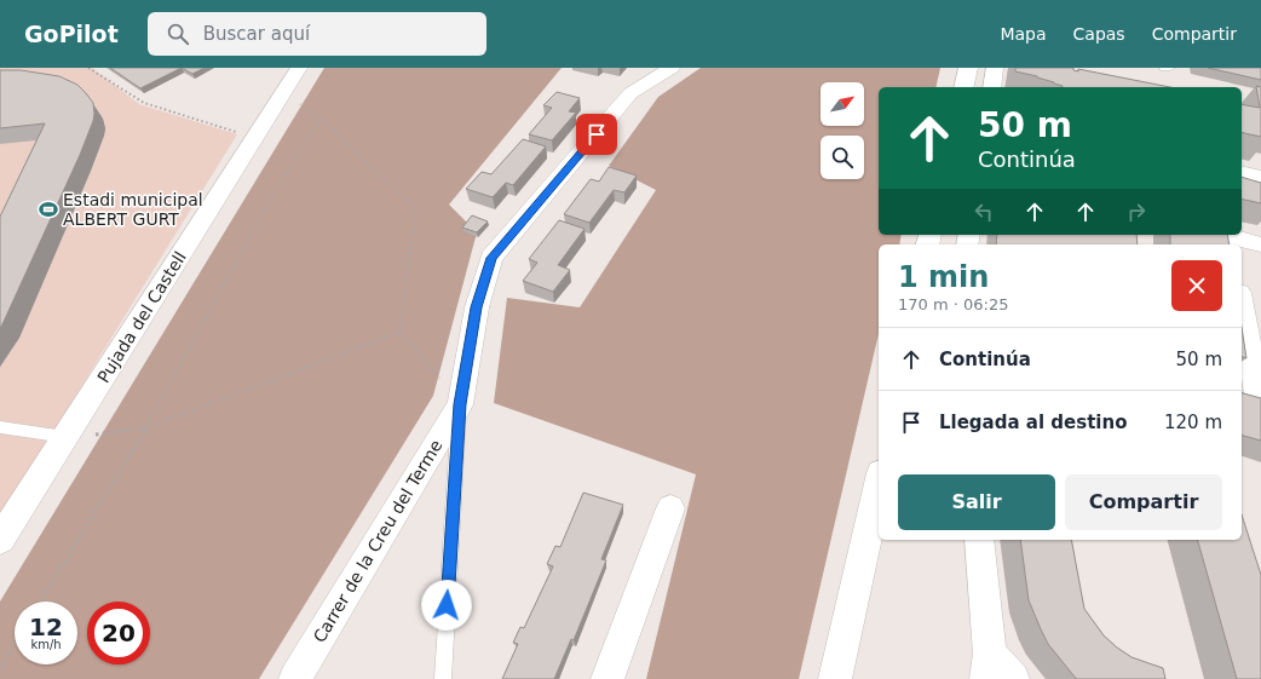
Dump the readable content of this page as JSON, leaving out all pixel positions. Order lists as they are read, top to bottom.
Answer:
{
  "streets": {
    "street": ["Pujada del Castell", "Carrer de la Creu del Terme"]
  },
  "places": {
    "sports": ["Estadi municipal ALBERT GURT"]
  },
  "north": "top right",
  "page": {
    "header": "GoPilot",
    "search": "Buscar aquí",
    "nav": ["Mapa", "Capas", "Compartir"],
    "turn": ["50 m", "Continúa"],
    "heading": ["1 min", "170 m · 06:25"],
    "list": [
      {
        "name": "Continúa",
        "value": "50 m"
      },
      {
        "name": "Llegada al destino",
        "value": "120 m"
      }
    ],
    "buttons": ["Salir", "Compartir"],
    "speed": "12 km/h",
    "limit": "20"
  }
}
